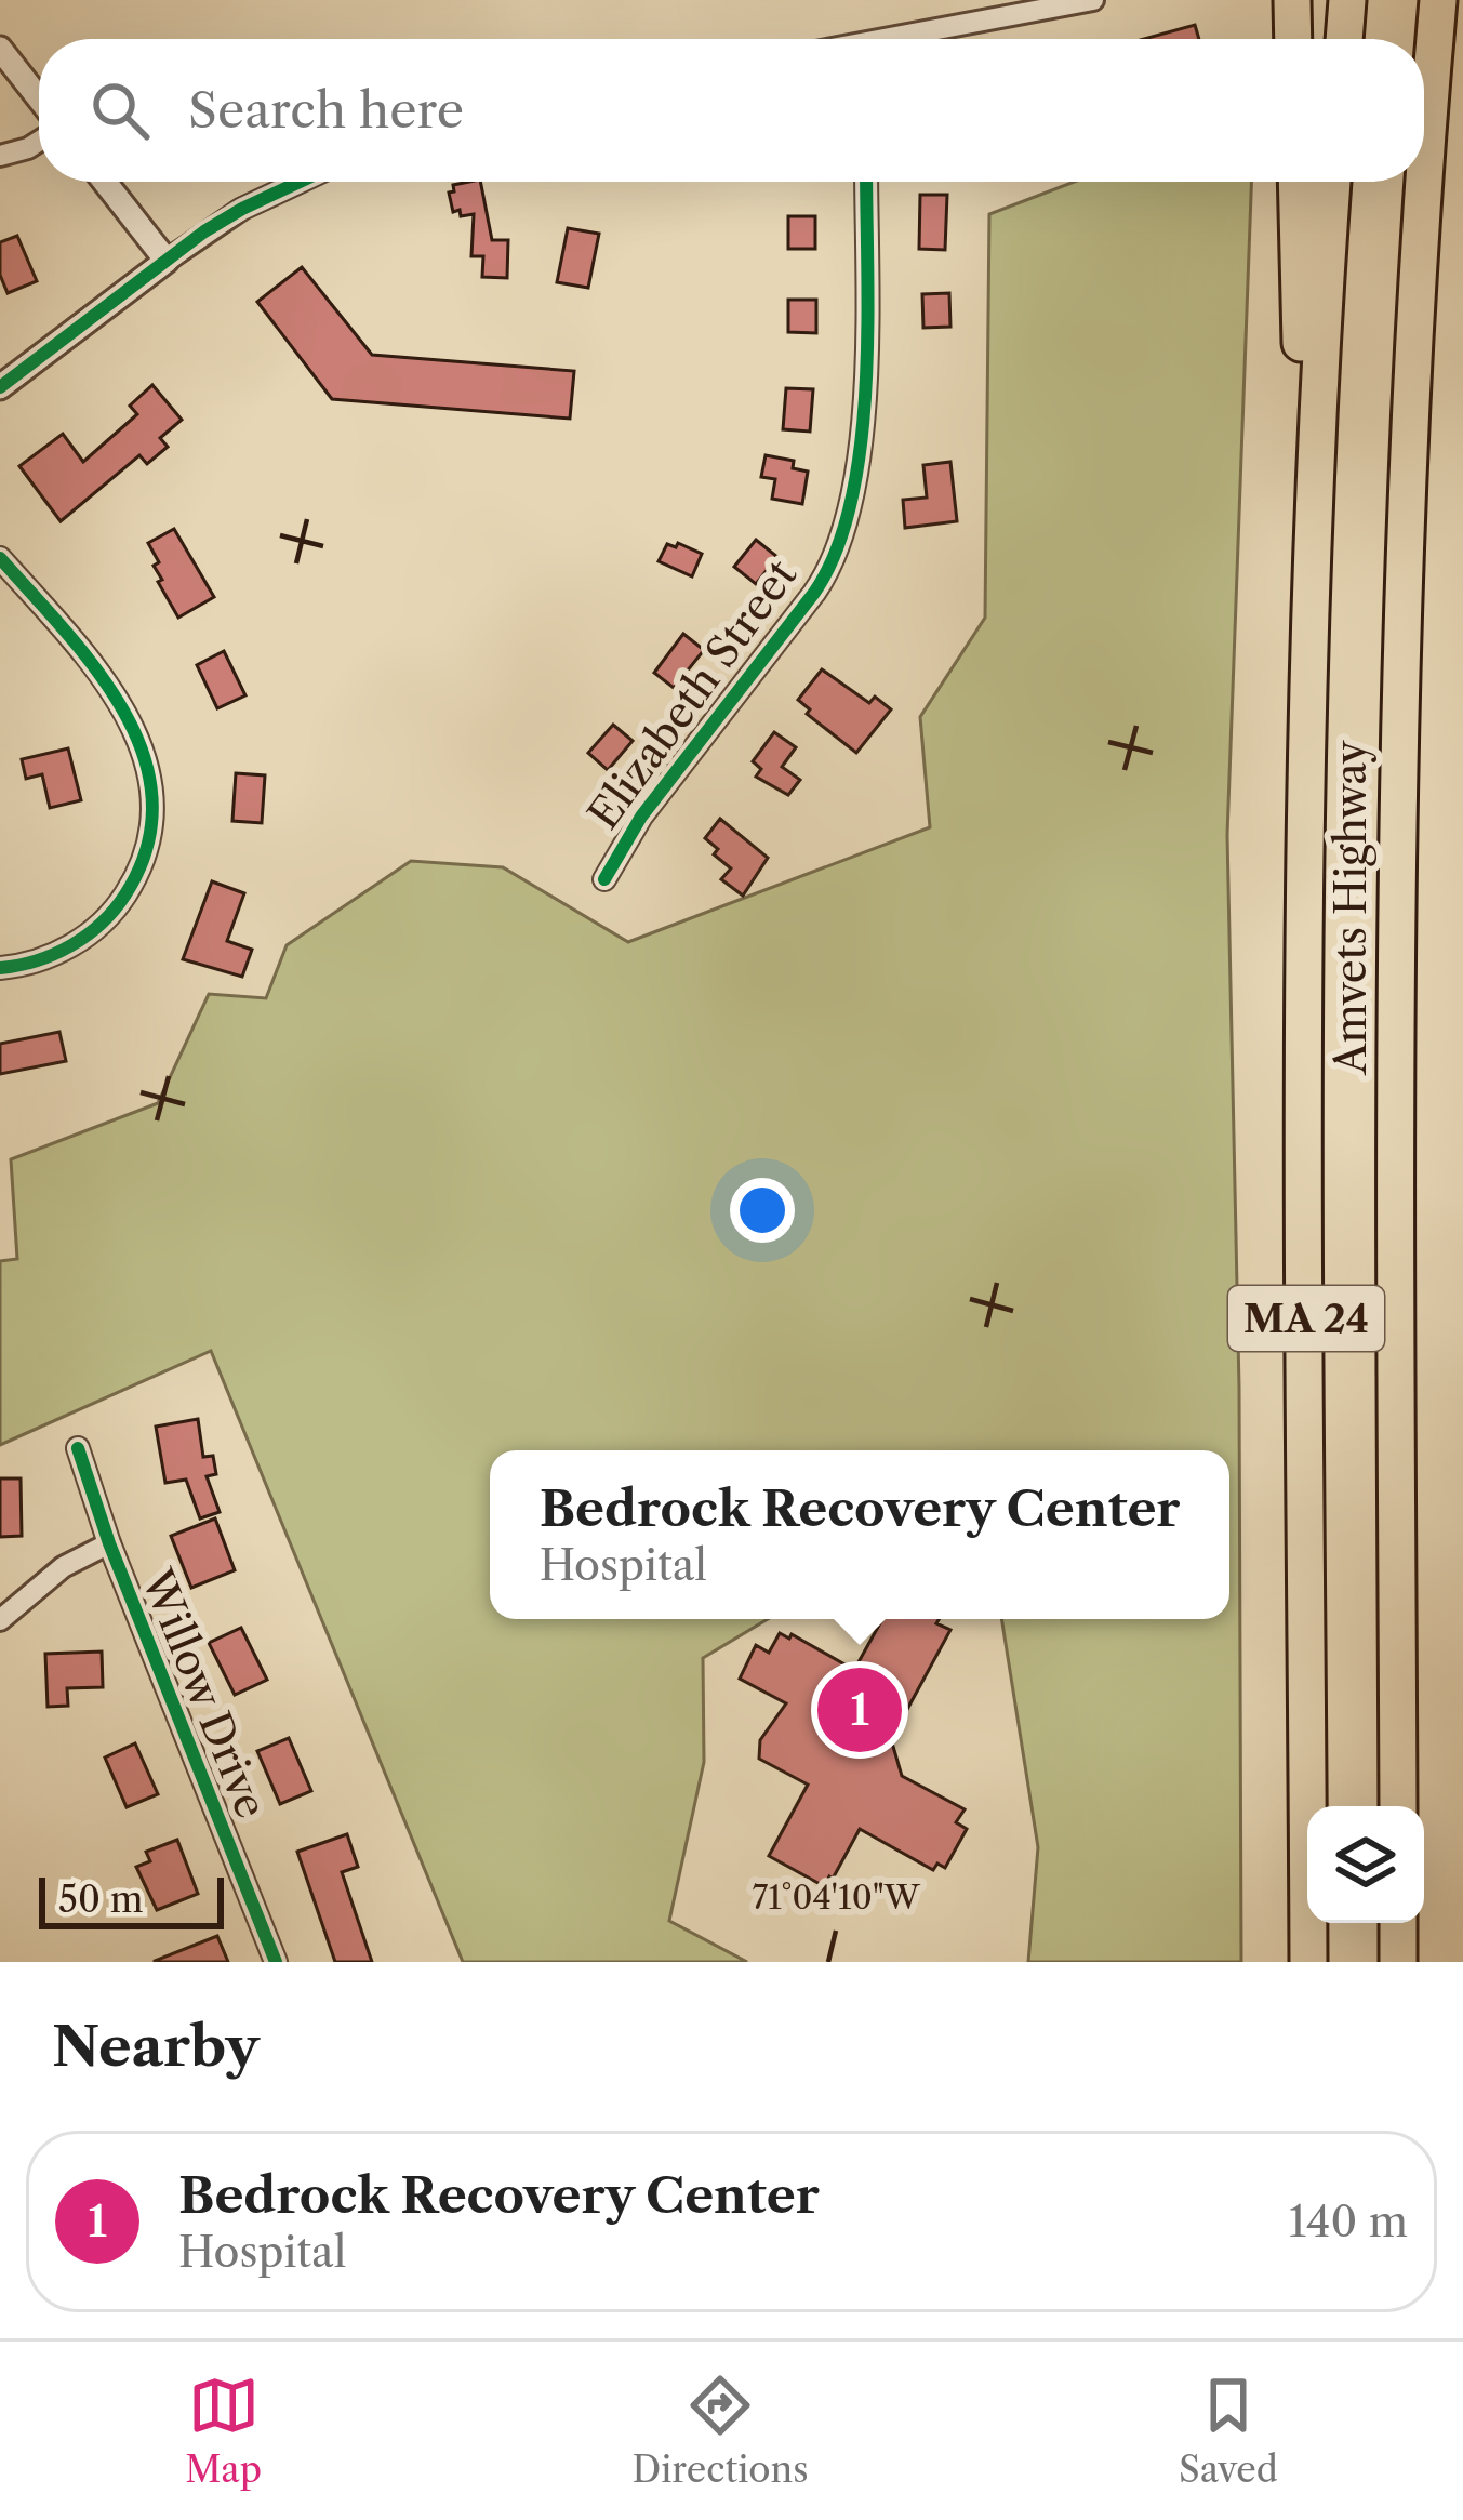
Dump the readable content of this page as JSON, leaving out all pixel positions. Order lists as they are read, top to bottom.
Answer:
{
  "streets": {
    "highway": ["Amvets Highway", "MA 24"],
    "street": ["Elizabeth Street", "Willow Drive"]
  },
  "scale_bar": "50 m",
  "page": {
    "search": "Search here",
    "popup": ["Bedrock Recovery Center", "Hospital"],
    "pins": "1",
    "scale": "50 m",
    "heading": "Nearby",
    "list": [
      {
        "mark": "1",
        "name": "Bedrock Recovery Center",
        "note": "Hospital",
        "value": "140 m"
      }
    ],
    "nav": ["Map", "Directions", "Saved"]
  },
  "coordinates": ["71°04'10\"W"]
}
